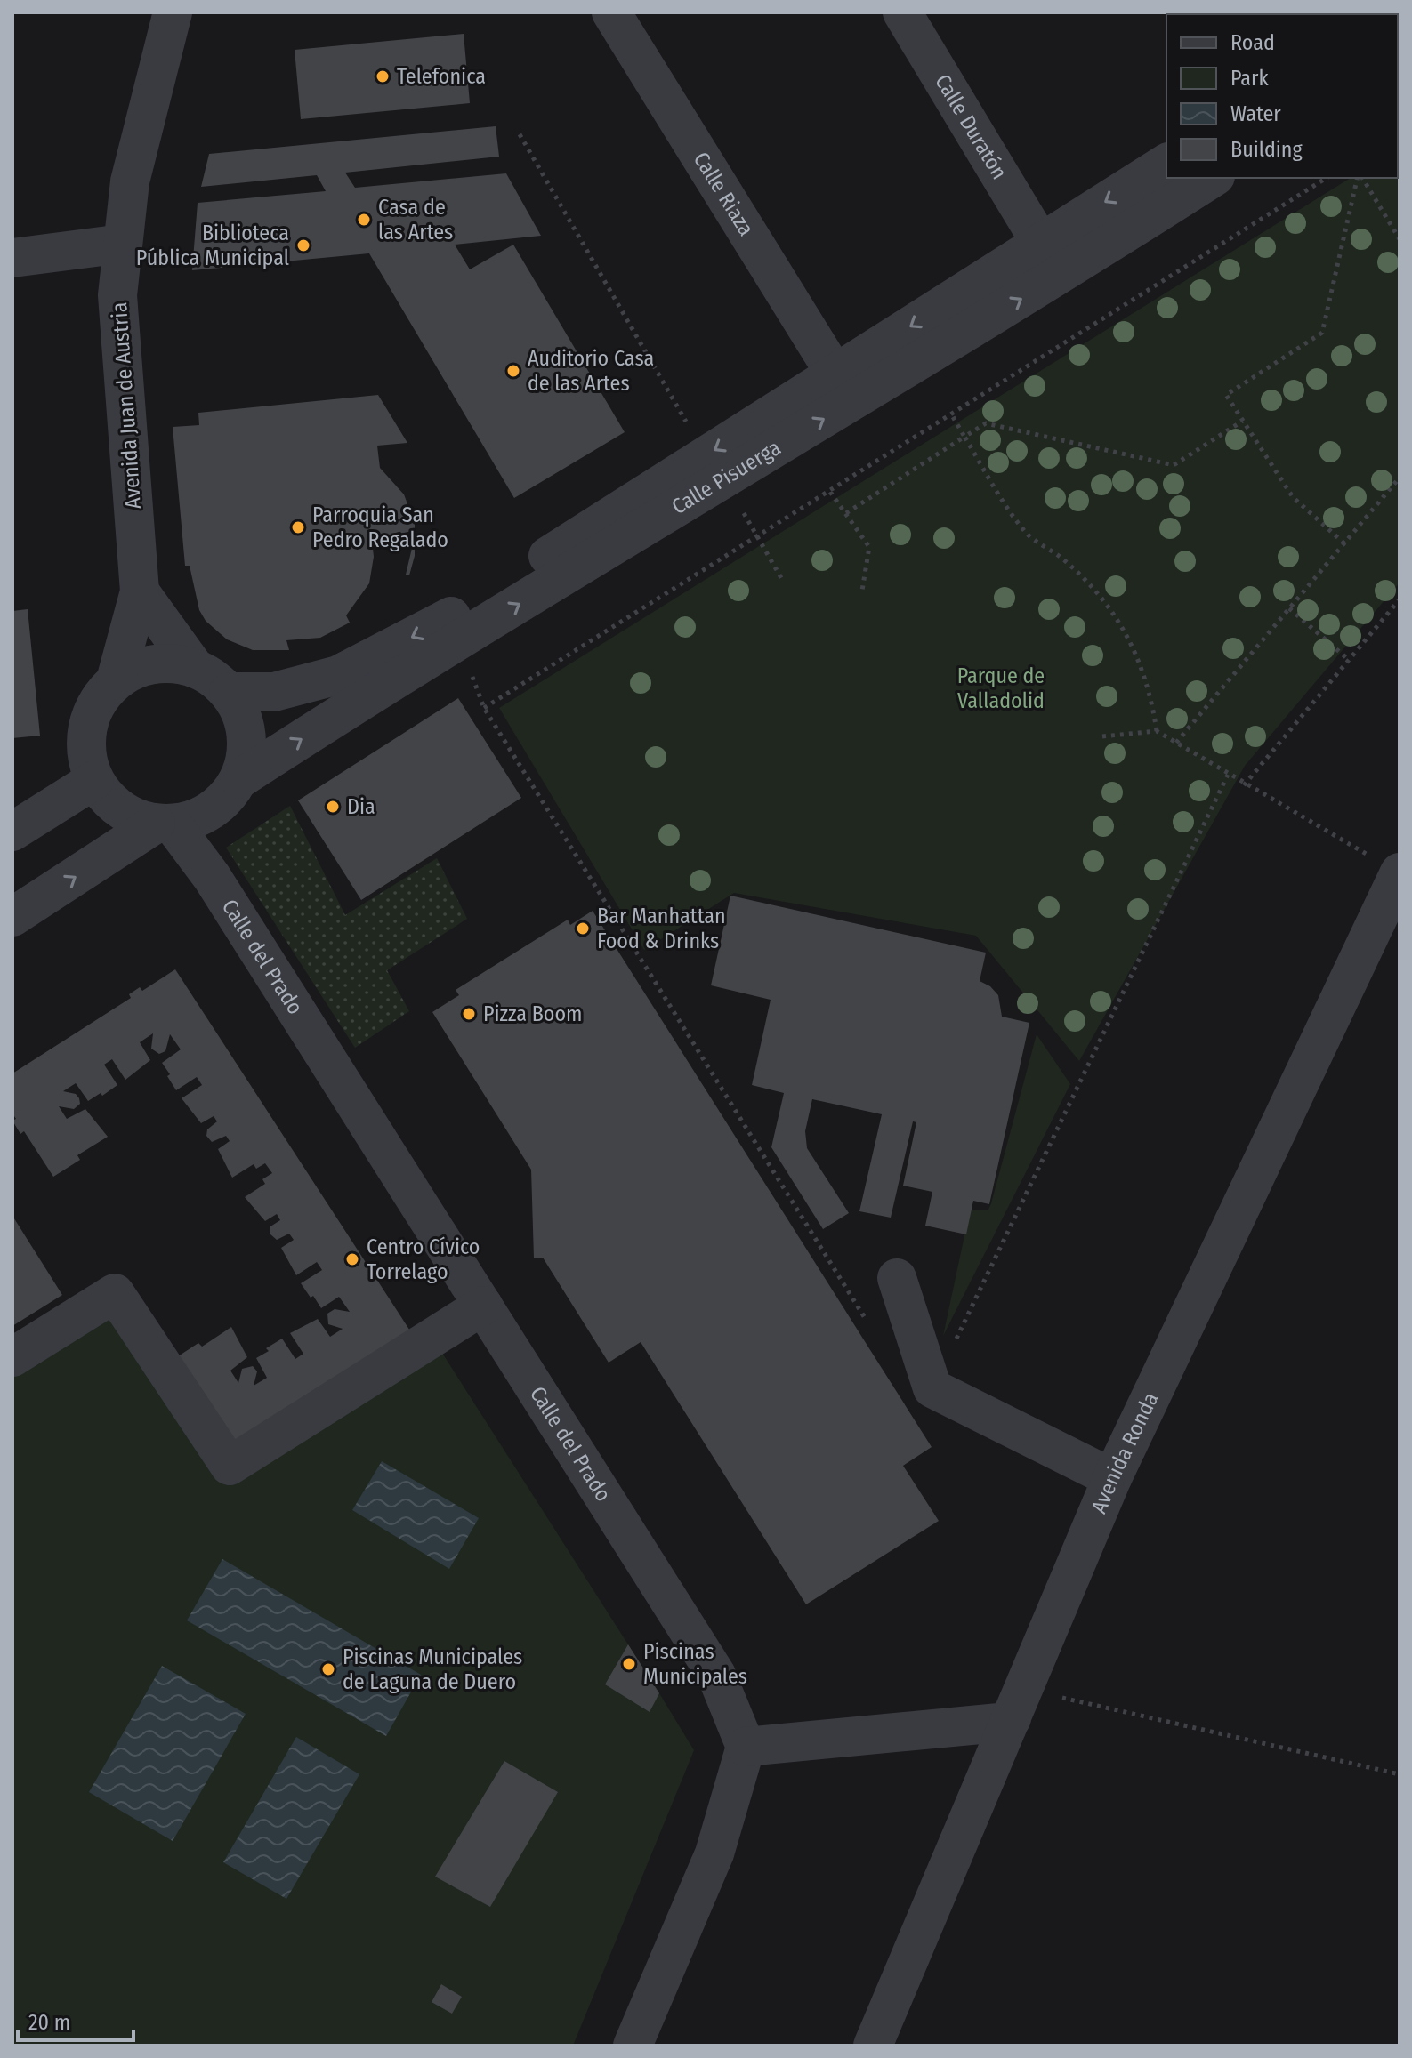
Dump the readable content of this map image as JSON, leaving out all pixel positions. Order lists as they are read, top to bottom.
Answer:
{
  "streets": {
    "street": [
      "Calle Duratón",
      "Calle Riaza",
      "Avenida Juan de Austria",
      "Calle Pisuerga",
      "Calle del Prado",
      "Avenida Ronda"
    ]
  },
  "crossings": [
    ["Calle Duratón", "Calle Pisuerga"],
    ["Calle Riaza", "Calle Pisuerga"],
    ["Avenida Juan de Austria", "Calle Pisuerga"],
    ["Avenida Juan de Austria", "Calle del Prado"],
    ["Calle Pisuerga", "Calle del Prado"]
  ],
  "parks": ["Parque de Valladolid"],
  "places": [
    "Telefonica",
    "Casa de las Artes",
    "Biblioteca Pública Municipal",
    "Auditorio Casa de las Artes",
    "Parroquia San Pedro Regalado",
    "Dia",
    "Bar Manhattan Food & Drinks",
    "Pizza Boom",
    "Centro Cívico Torrelago",
    "Piscinas Municipales",
    "Piscinas Municipales de Laguna de Duero"
  ],
  "legend": [
    "Road",
    "Park",
    "Water",
    "Building"
  ],
  "scale_bar": "20 m"
}
